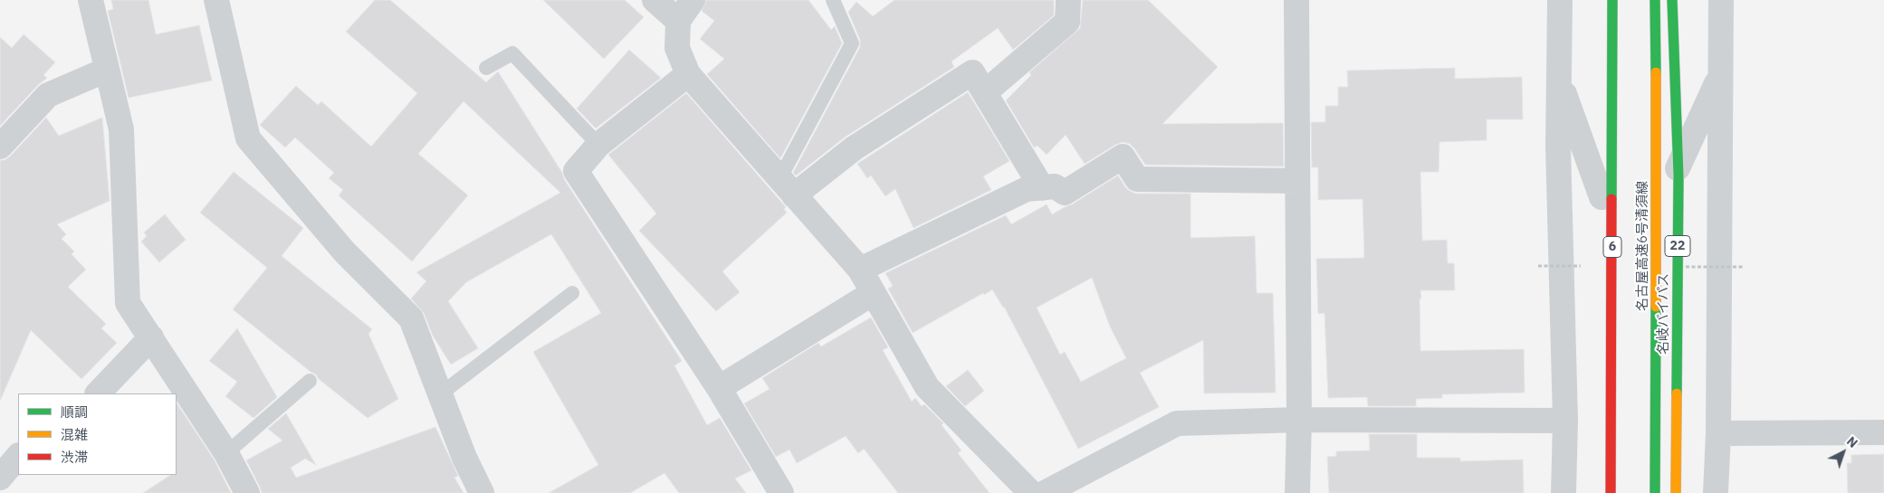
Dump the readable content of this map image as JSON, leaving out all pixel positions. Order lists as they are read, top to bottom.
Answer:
{
  "streets": {
    "highway": [
      "名古屋高速6号清須線",
      "22",
      "6",
      "名岐バイパス"
    ]
  },
  "legend": ["順調", "混雑", "渋滞"],
  "north": "top right"
}
